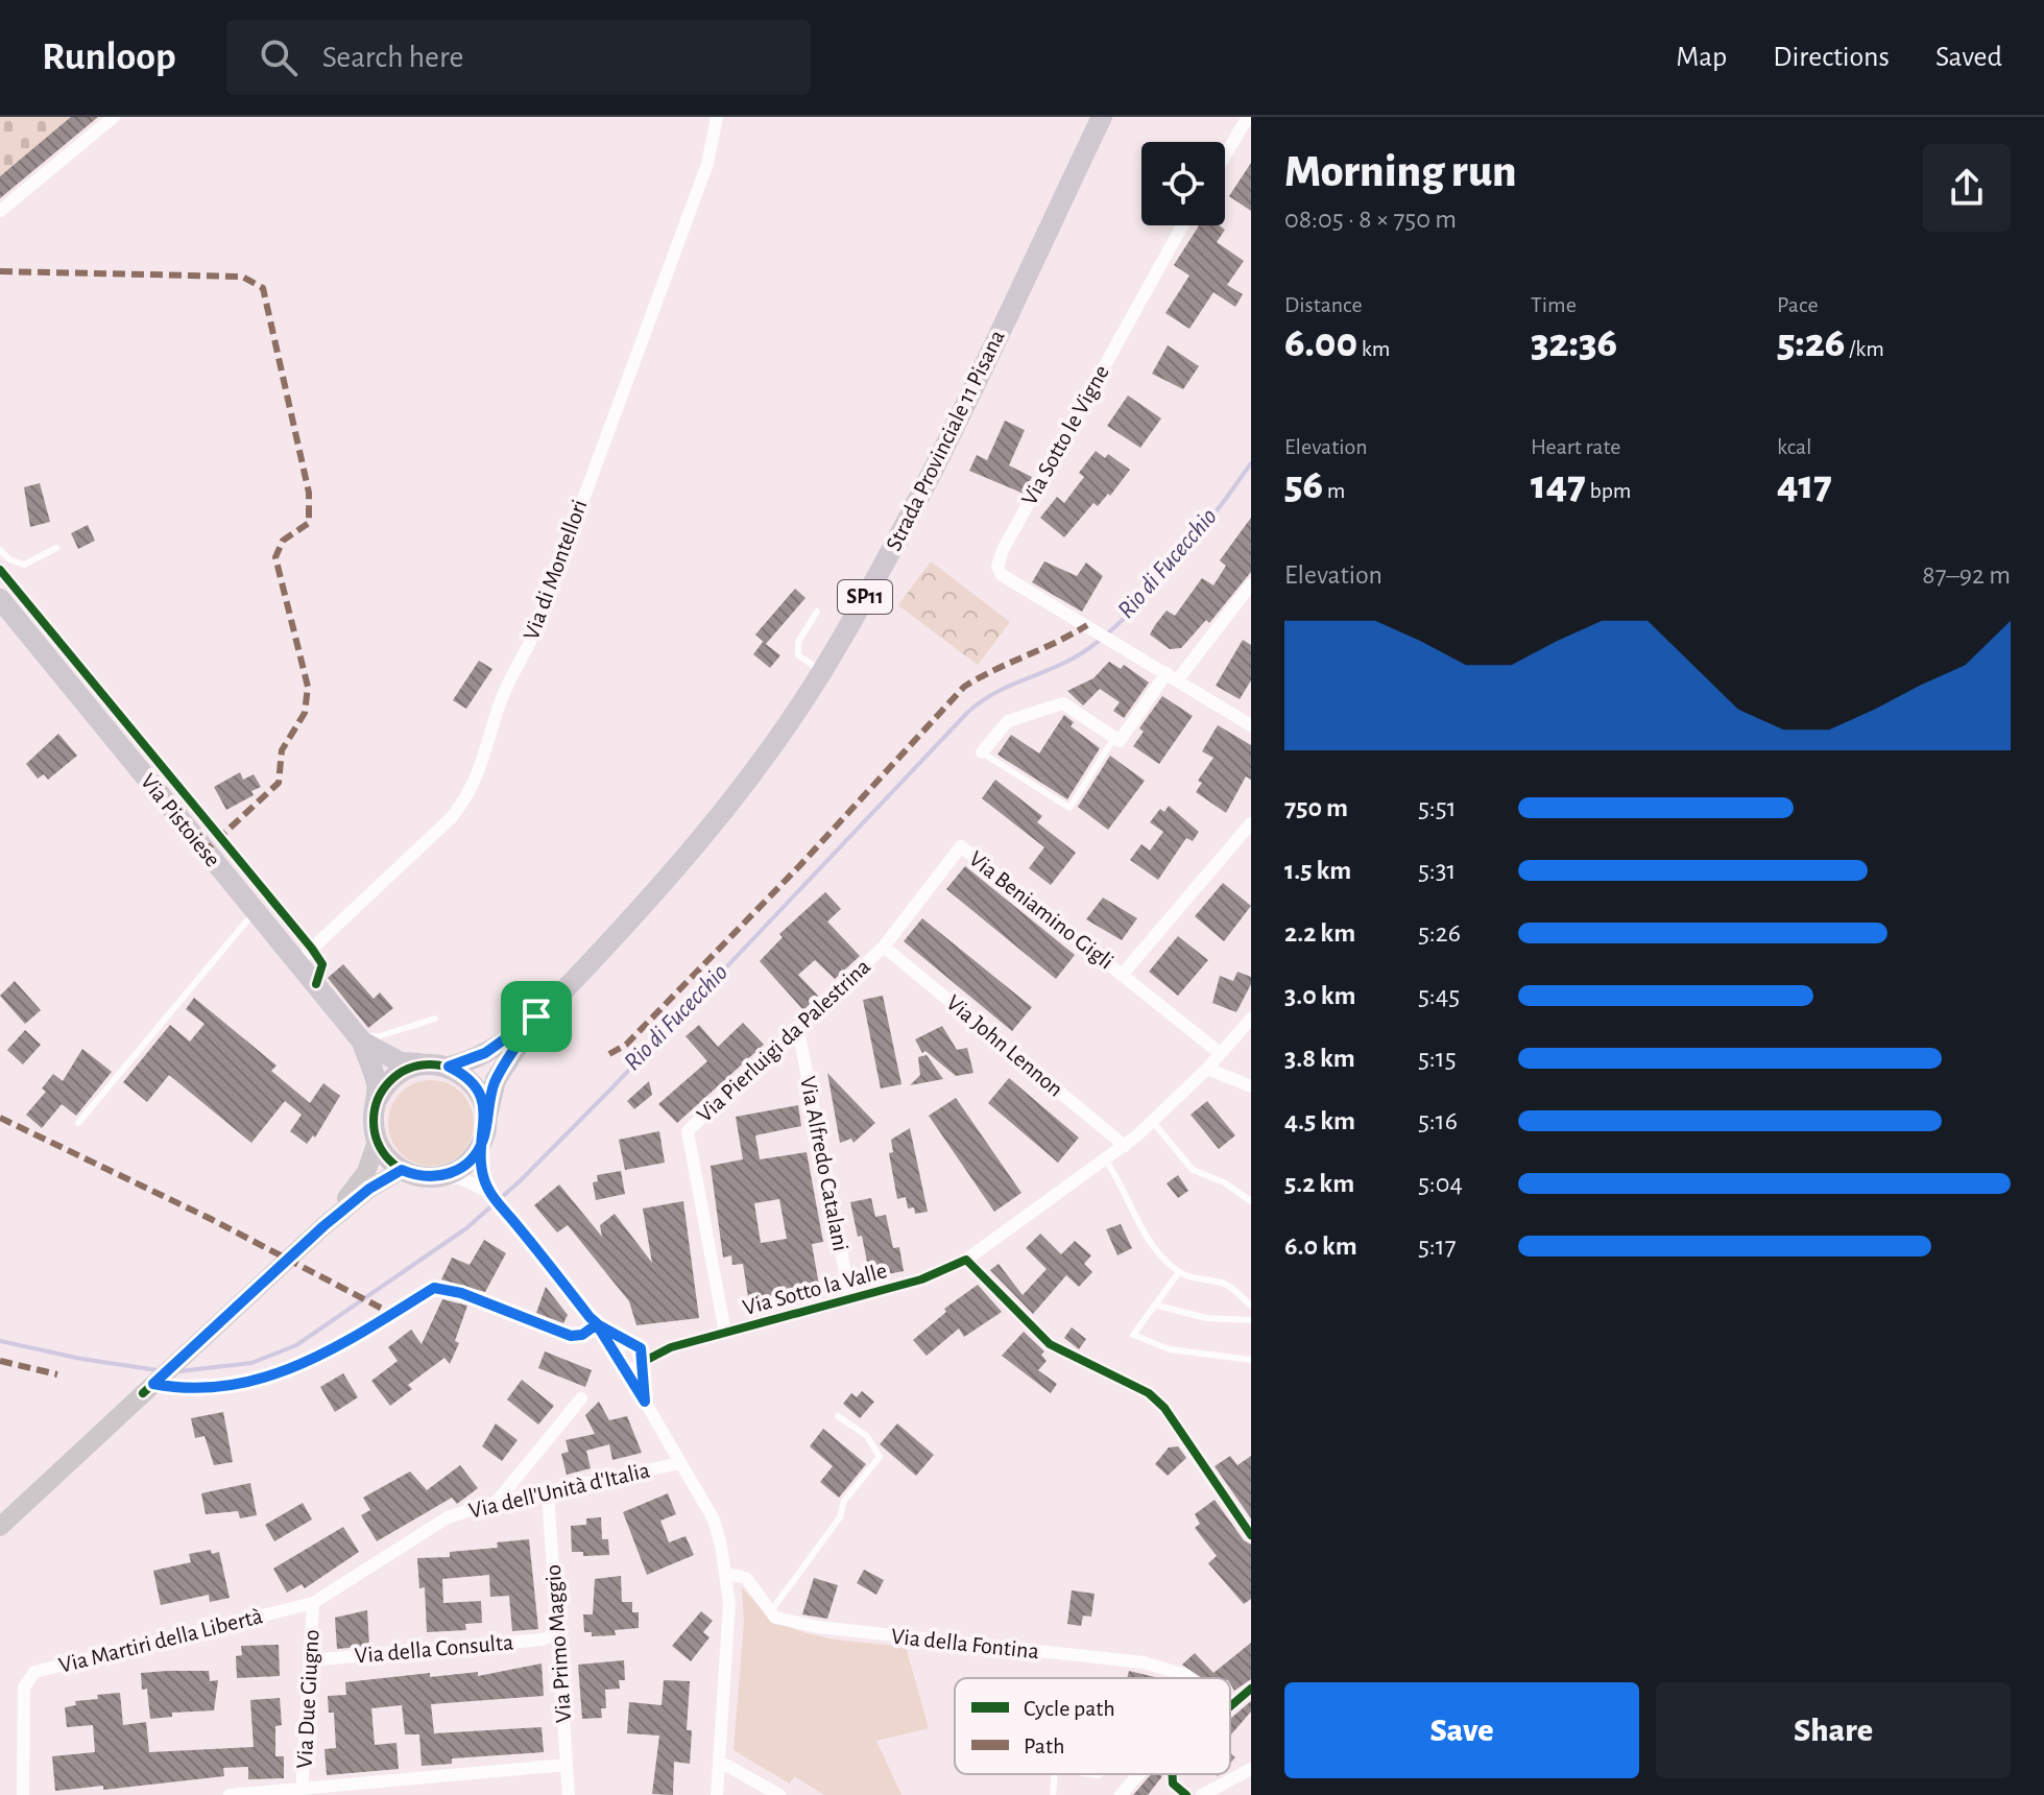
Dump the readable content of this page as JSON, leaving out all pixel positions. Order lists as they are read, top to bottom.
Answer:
{
  "streets": {
    "main road": ["Strada Provinciale 11 Pisana", "SP11", "Via Pistoiese"],
    "street": [
      "Via Sotto le Vigne",
      "Via di Montellori",
      "Via Beniamino Gigli",
      "Via Pierluigi da Palestrina",
      "Via John Lennon",
      "Via Alfredo Catalani",
      "Via Sotto la Valle",
      "Via dell'Unità d'Italia",
      "Via Martiri della Libertà",
      "Via Primo Maggio",
      "Via della Fontina",
      "Via della Consulta",
      "Via Due Giugno"
    ]
  },
  "crossings": [
    ["Strada Provinciale 11 Pisana", "Via Pistoiese"],
    ["Via di Montellori", "Via Pistoiese"],
    ["Via Beniamino Gigli", "Via Pierluigi da Palestrina"],
    ["Via Beniamino Gigli", "Via John Lennon"],
    ["Via Beniamino Gigli", "Via Sotto la Valle"],
    ["Via Pierluigi da Palestrina", "Via John Lennon"],
    ["Via Pierluigi da Palestrina", "Via Alfredo Catalani"],
    ["Via Pierluigi da Palestrina", "Via Sotto la Valle"],
    ["Via John Lennon", "Via Sotto la Valle"],
    ["Via Alfredo Catalani", "Via Sotto la Valle"],
    ["Via dell'Unità d'Italia", "Via Martiri della Libertà"],
    ["Via dell'Unità d'Italia", "Via Primo Maggio"],
    ["Via dell'Unità d'Italia", "Via Due Giugno"],
    ["Via Martiri della Libertà", "Via Due Giugno"],
    ["Via Primo Maggio", "Via della Consulta"],
    ["Via della Consulta", "Via Due Giugno"]
  ],
  "water": ["Rio di Fucecchio"],
  "legend": ["Cycle path", "Path"],
  "page": {
    "header": "Runloop",
    "search": "Search here",
    "nav": ["Map", "Directions", "Saved"],
    "heading": ["Morning run", "08:05 · 8 × 750 m"],
    "stats": [
      ["Distance", "6.00 km"],
      ["Time", "32:36"],
      ["Pace", "5:26 /km"],
      ["Elevation", "56 m"],
      ["Heart rate", "147 bpm"],
      ["kcal", "417"]
    ],
    "chart": ["Elevation", "87–92 m"],
    "list": [
      {
        "name": "750 m",
        "note": "5:51"
      },
      {
        "name": "1.5 km",
        "note": "5:31"
      },
      {
        "name": "2.2 km",
        "note": "5:26"
      },
      {
        "name": "3.0 km",
        "note": "5:45"
      },
      {
        "name": "3.8 km",
        "note": "5:15"
      },
      {
        "name": "4.5 km",
        "note": "5:16"
      },
      {
        "name": "5.2 km",
        "note": "5:04"
      },
      {
        "name": "6.0 km",
        "note": "5:17"
      }
    ],
    "buttons": ["Save", "Share"]
  }
}
